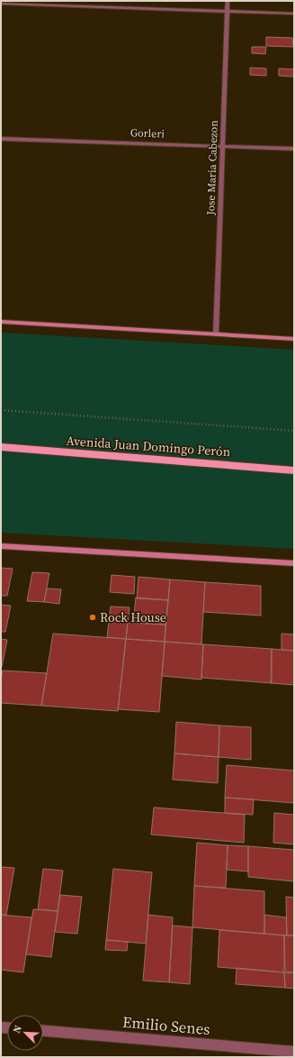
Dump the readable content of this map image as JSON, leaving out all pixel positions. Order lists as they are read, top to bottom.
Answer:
{
  "streets": {
    "main road": ["Avenida Juan Domingo Perón"],
    "street": ["Gorleri", "Jose Maria Cabezon", "Emilio Senes"]
  },
  "crossings": [
    ["Gorleri", "Jose Maria Cabezon"]
  ],
  "places": ["Rock House"],
  "north": "top left"
}
